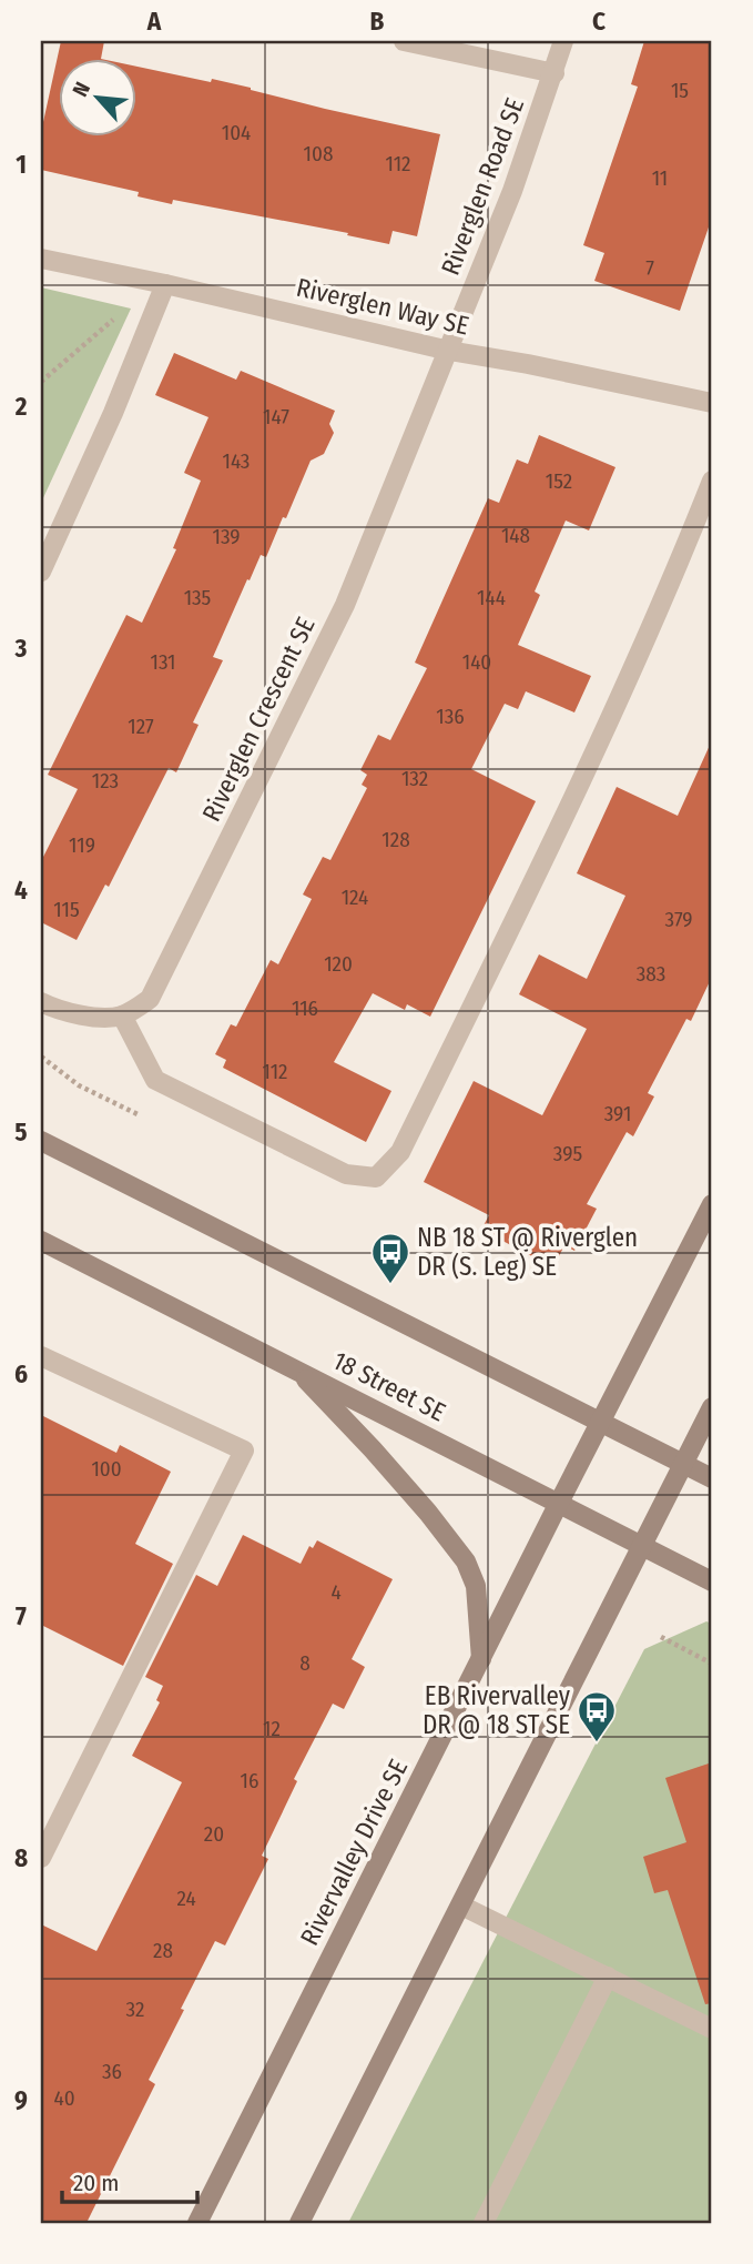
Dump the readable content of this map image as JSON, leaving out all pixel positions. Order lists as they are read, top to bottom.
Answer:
{
  "streets": {
    "street": [
      "Riverglen Road SE",
      "Riverglen Way SE",
      "Riverglen Crescent SE",
      "18 Street SE",
      "Rivervalley Drive SE"
    ]
  },
  "crossings": [
    ["Riverglen Road SE", "Riverglen Way SE"],
    ["Riverglen Road SE", "Riverglen Crescent SE"],
    ["Riverglen Way SE", "Riverglen Crescent SE"],
    ["18 Street SE", "Rivervalley Drive SE"]
  ],
  "places": {
    "bus stop": ["NB 18 ST @ Riverglen DR (S. Leg) SE", "EB Rivervalley DR @ 18 ST SE"]
  },
  "house_numbers": [
    "15",
    "104",
    "108",
    "112",
    "11",
    "7",
    "147",
    "143",
    "152",
    "148",
    "139",
    "135",
    "144",
    "131",
    "140",
    "136",
    "127",
    "132",
    "123",
    "128",
    "119",
    "124",
    "115",
    "379",
    "120",
    "383",
    "116",
    "112",
    "391",
    "395",
    "100",
    "4",
    "8",
    "12",
    "16",
    "20",
    "24",
    "28",
    "32",
    "36",
    "40"
  ],
  "scale_bar": "20 m",
  "north": "top left",
  "grid": {
    "columns": ["A", "B", "C"],
    "rows": [
      "1",
      "2",
      "3",
      "4",
      "5",
      "6",
      "7",
      "8",
      "9"
    ]
  }
}
